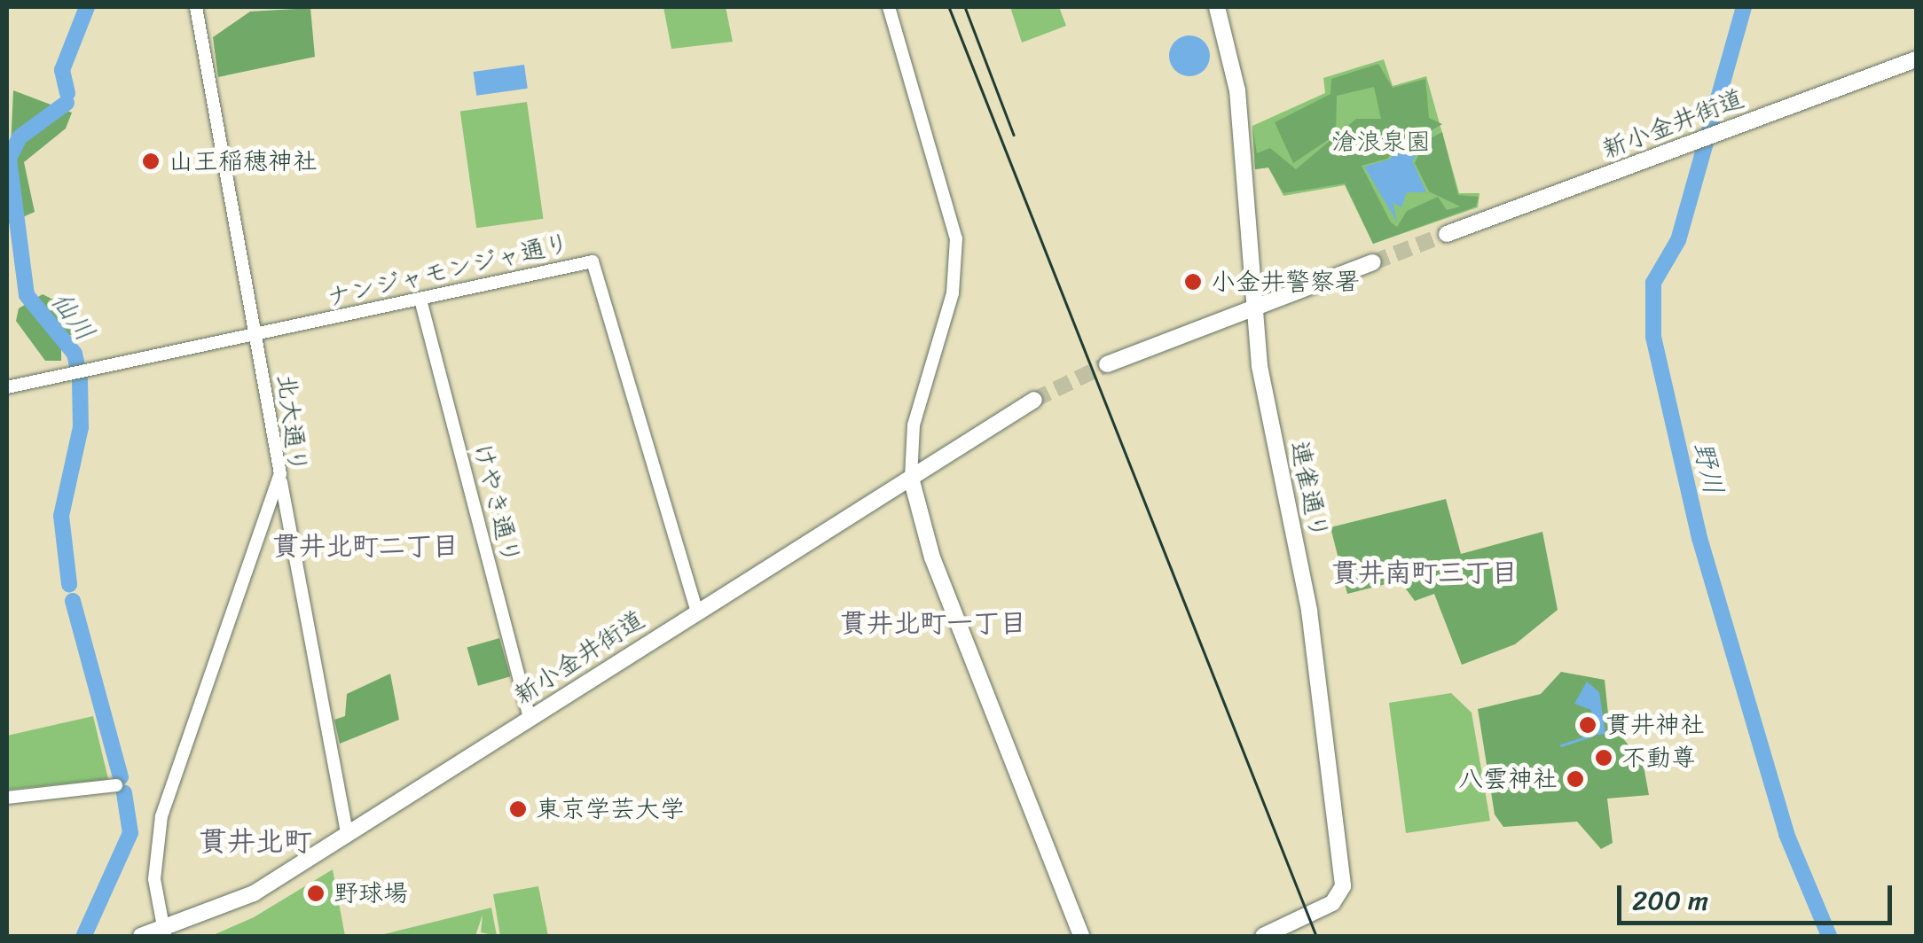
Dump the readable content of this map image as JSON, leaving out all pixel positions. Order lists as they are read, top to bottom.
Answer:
{
  "streets": {
    "main road": ["新小金井街道", "連雀通り"],
    "street": ["ナンジャモンジャ通り", "北大通り", "けやき通り"]
  },
  "crossings": [
    ["新小金井街道", "ナンジャモンジャ通り"],
    ["新小金井街道", "北大通り"],
    ["新小金井街道", "けやき通り"],
    ["ナンジャモンジャ通り", "北大通り"],
    ["ナンジャモンジャ通り", "けやき通り"]
  ],
  "districts": [
    "貫井北町二丁目",
    "貫井南町三丁目",
    "貫井北町一丁目",
    "貫井北町"
  ],
  "water": ["仙川", "野川"],
  "parks": ["滄浪泉園"],
  "places": [
    "山王稲穂神社",
    "小金井警察署",
    "貫井神社",
    "不動尊",
    "八雲神社",
    "東京学芸大学",
    "野球場"
  ],
  "scale_bar": "200 m"
}
